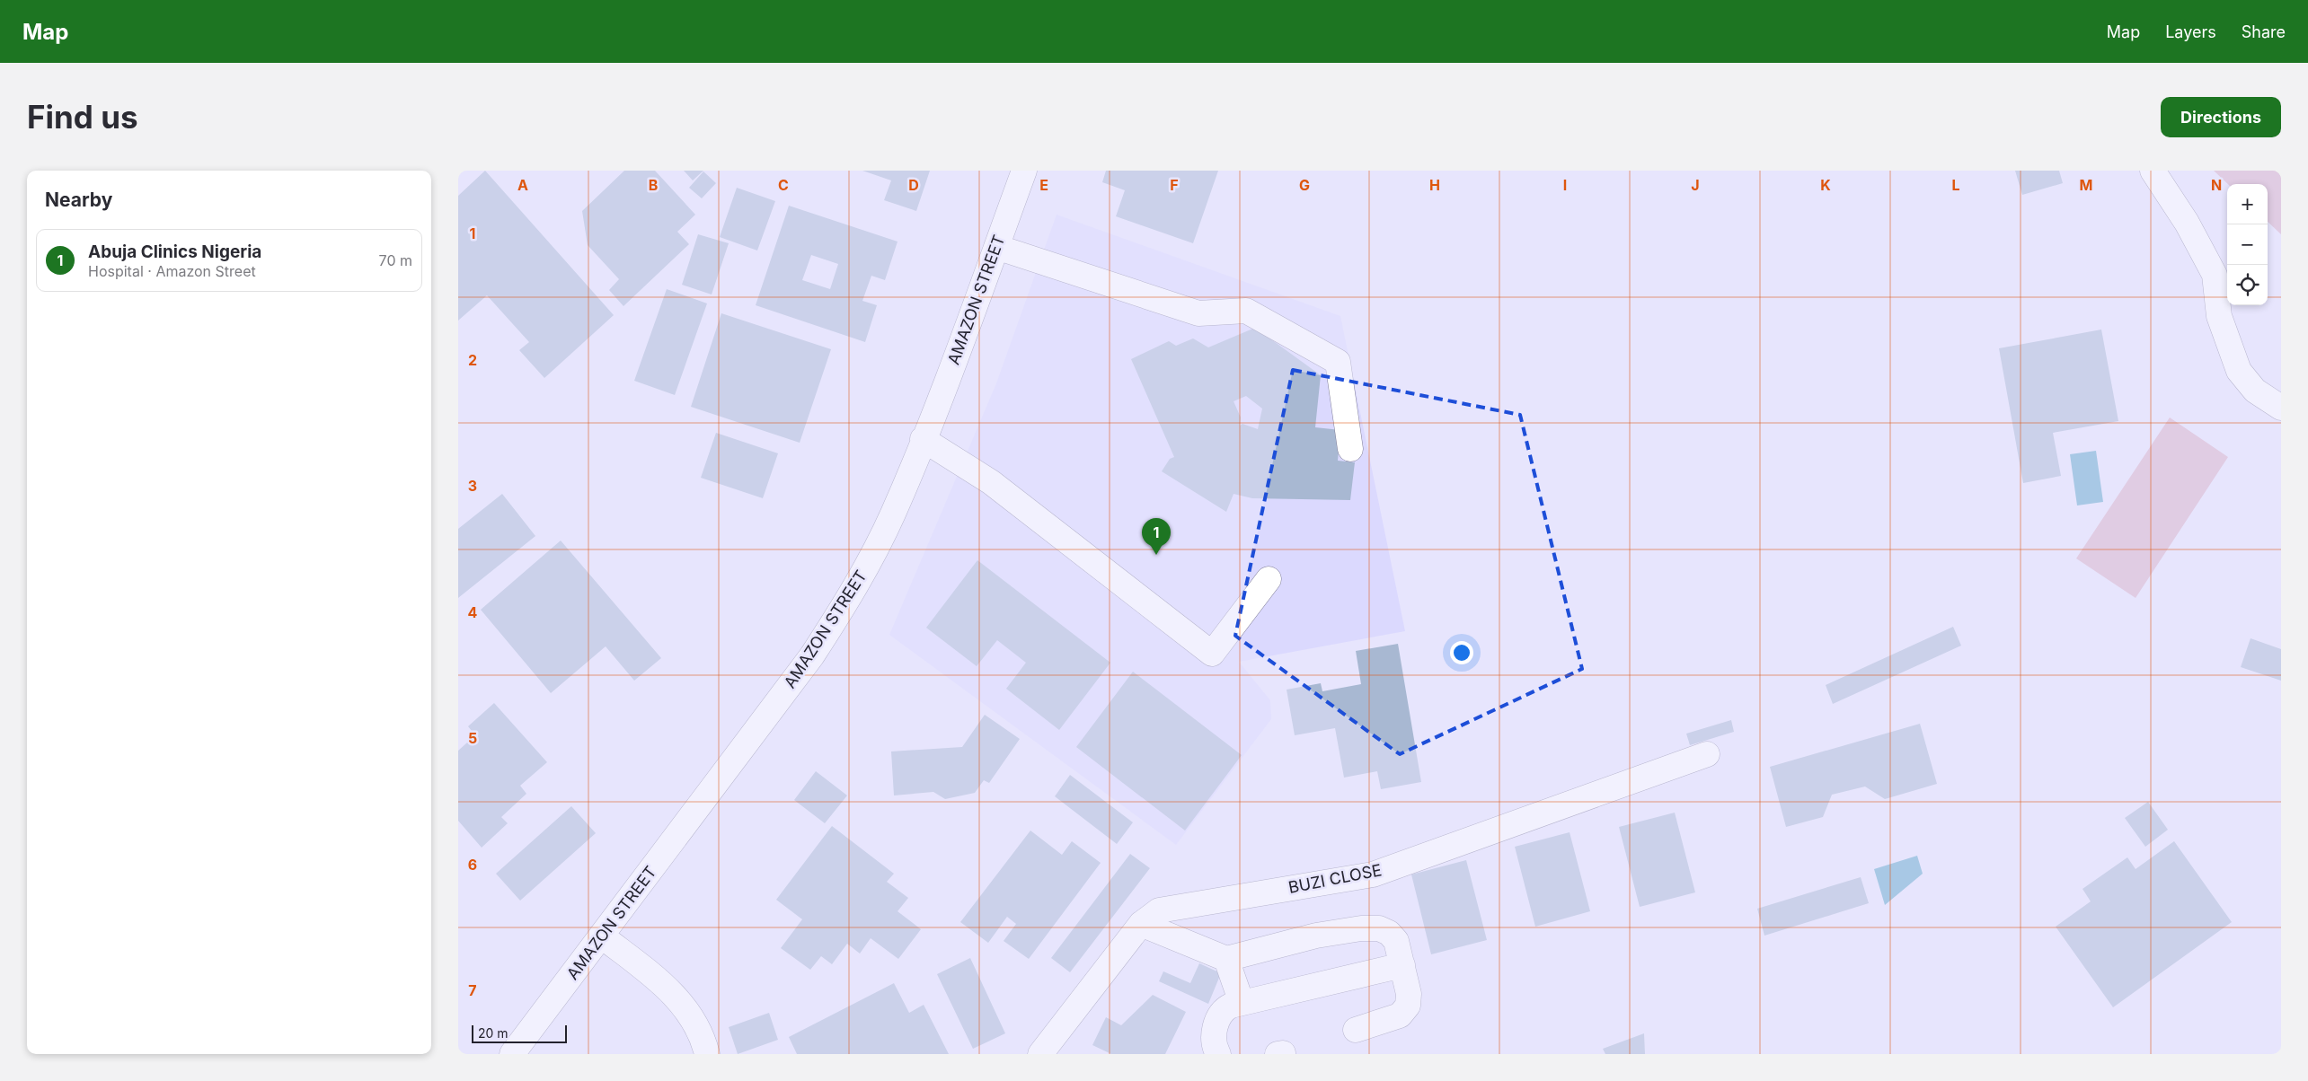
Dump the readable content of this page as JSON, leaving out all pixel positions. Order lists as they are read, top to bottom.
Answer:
{
  "streets": {
    "street": ["AMAZON STREET", "BUZI CLOSE"]
  },
  "scale_bar": "20 m",
  "page": {
    "header": "Map",
    "nav": ["Map", "Layers", "Share"],
    "buttons": "Directions",
    "title": "Find us",
    "heading": "Nearby",
    "map_buttons": ["+", "−"],
    "list": [
      {
        "mark": "1",
        "name": "Abuja Clinics Nigeria",
        "note": "Hospital · Amazon Street",
        "value": "70 m"
      }
    ],
    "pins": "1",
    "scale": "20 m"
  },
  "grid": {
    "columns": [
      "A",
      "B",
      "C",
      "D",
      "E",
      "F",
      "G",
      "H",
      "I",
      "J",
      "K",
      "L",
      "M",
      "N"
    ],
    "rows": [
      "1",
      "2",
      "3",
      "4",
      "5",
      "6",
      "7"
    ]
  }
}
